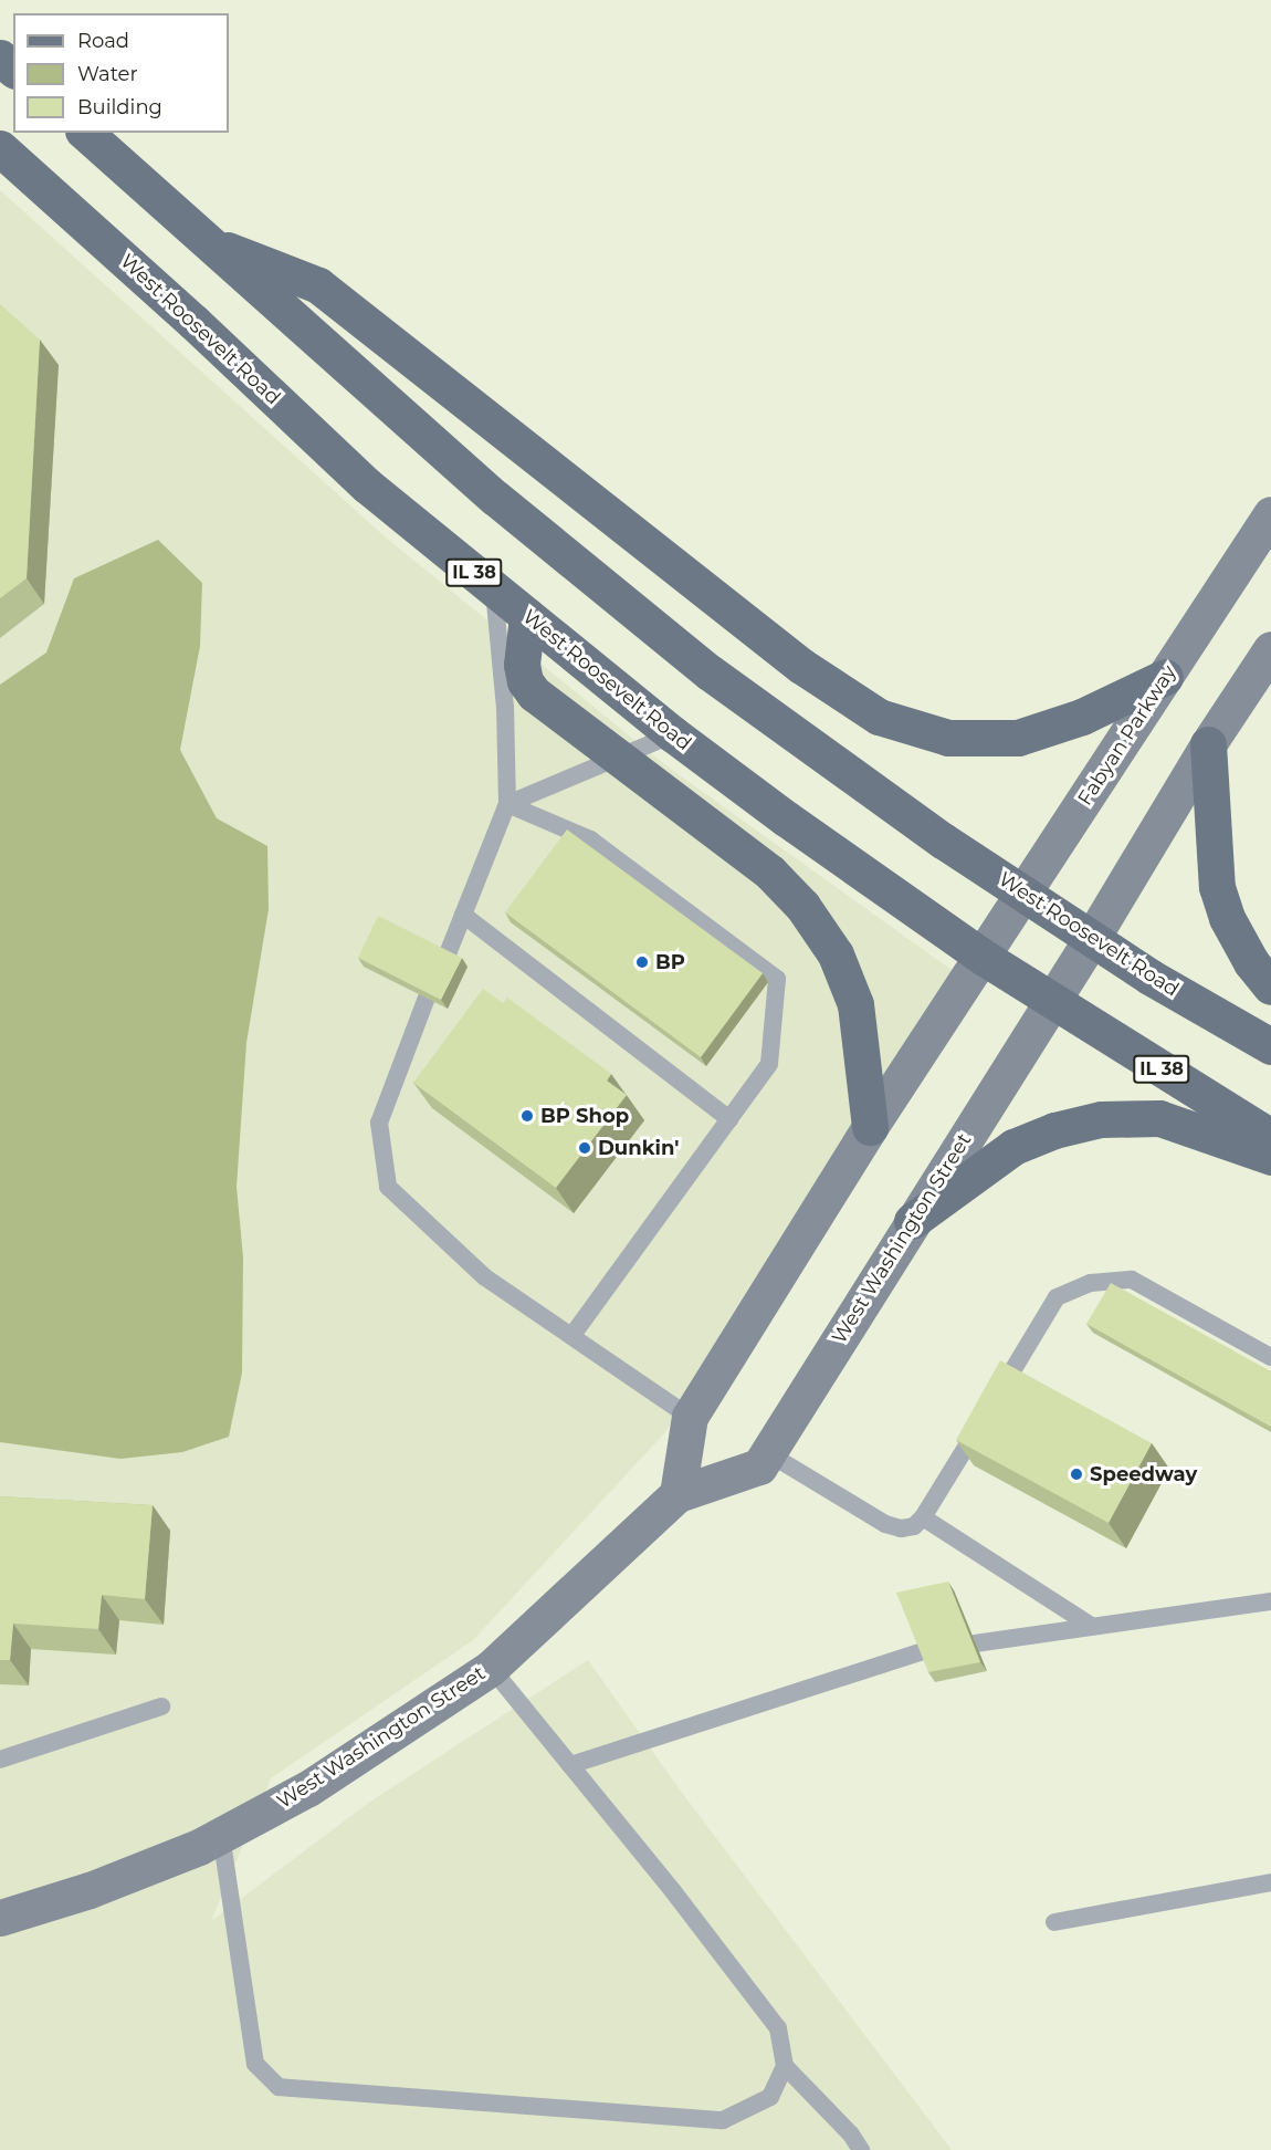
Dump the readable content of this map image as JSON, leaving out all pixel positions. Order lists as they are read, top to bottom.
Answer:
{
  "streets": {
    "main road": [
      "West Roosevelt Road",
      "IL 38",
      "Fabyan Parkway",
      "West Washington Street"
    ]
  },
  "crossings": [
    ["West Roosevelt Road", "Fabyan Parkway"],
    ["West Roosevelt Road", "West Washington Street"]
  ],
  "places": [
    "BP",
    "BP Shop",
    "Dunkin'",
    "Speedway"
  ],
  "legend": ["Road", "Water", "Building"]
}
